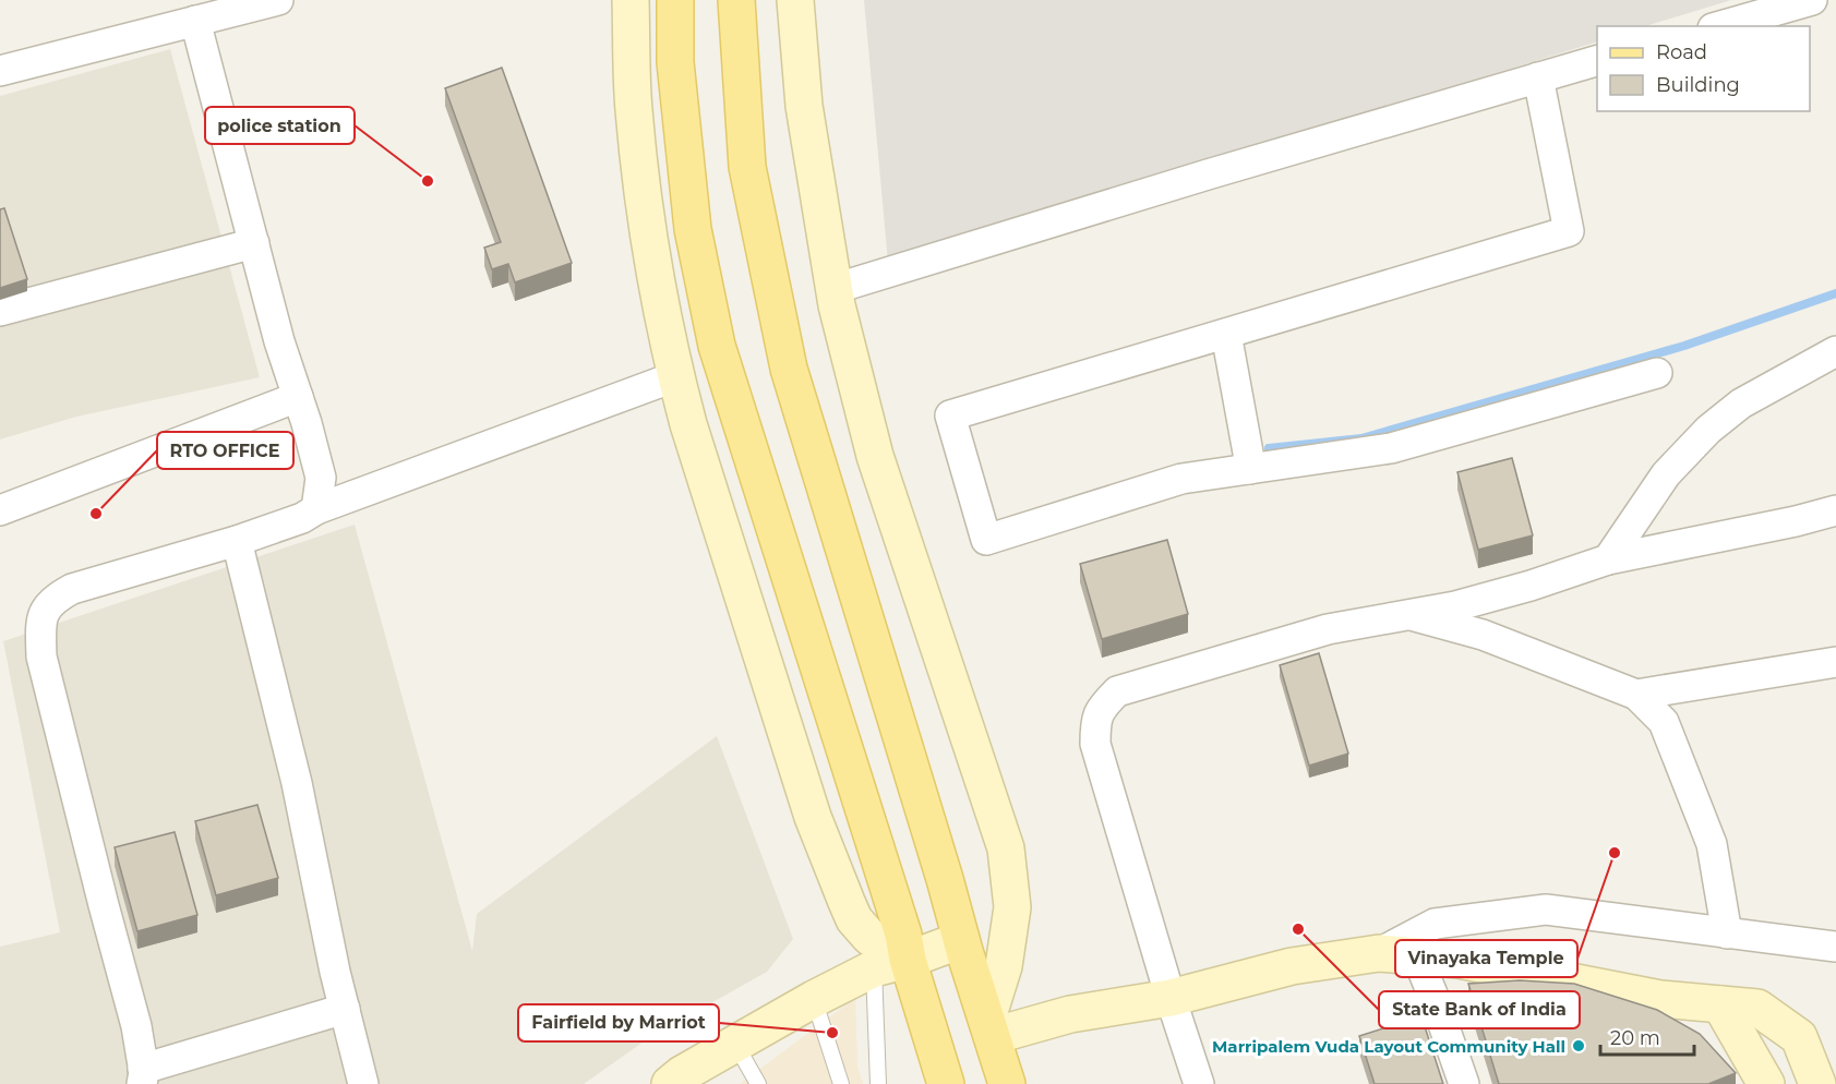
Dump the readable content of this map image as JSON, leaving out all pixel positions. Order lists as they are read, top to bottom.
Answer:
{
  "places": [
    "police station",
    "RTO OFFICE",
    "Vinayaka Temple",
    "State Bank of India",
    "Fairfield by Marriot",
    "Marripalem Vuda Layout Community Hall"
  ],
  "legend": ["Road", "Building"],
  "scale_bar": "20 m"
}
